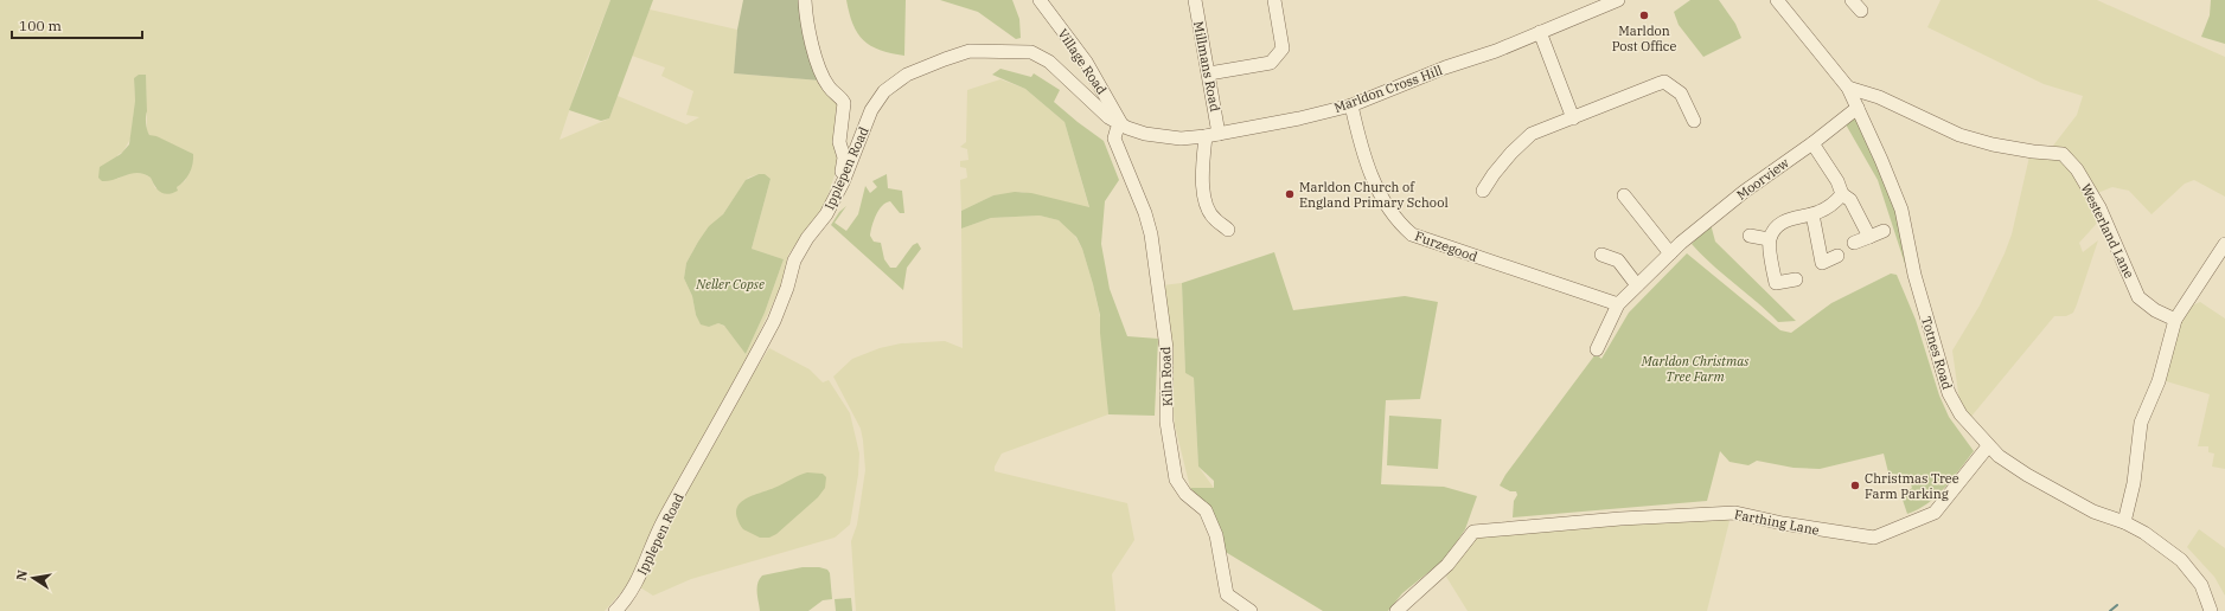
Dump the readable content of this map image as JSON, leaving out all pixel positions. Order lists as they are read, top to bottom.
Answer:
{
  "streets": {
    "street": [
      "Village Road",
      "Millmans Road",
      "Marldon Cross Hill",
      "Ipplepen Road",
      "Moorview",
      "Westerland Lane",
      "Furzegood",
      "Totnes Road",
      "Kiln Road",
      "Farthing Lane"
    ]
  },
  "crossings": [
    ["Village Road", "Marldon Cross Hill"],
    ["Village Road", "Ipplepen Road"],
    ["Village Road", "Kiln Road"],
    ["Millmans Road", "Marldon Cross Hill"],
    ["Marldon Cross Hill", "Ipplepen Road"],
    ["Marldon Cross Hill", "Furzegood"],
    ["Marldon Cross Hill", "Kiln Road"],
    ["Ipplepen Road", "Kiln Road"],
    ["Moorview", "Furzegood"],
    ["Moorview", "Totnes Road"],
    ["Westerland Lane", "Totnes Road"],
    ["Totnes Road", "Farthing Lane"]
  ],
  "parks": ["Neller Copse", "Marldon Christmas Tree Farm"],
  "places": ["Marldon Post Office", "Marldon Church of England Primary School", "Christmas Tree Farm Parking"],
  "scale_bar": "100 m",
  "north": "left"
}
